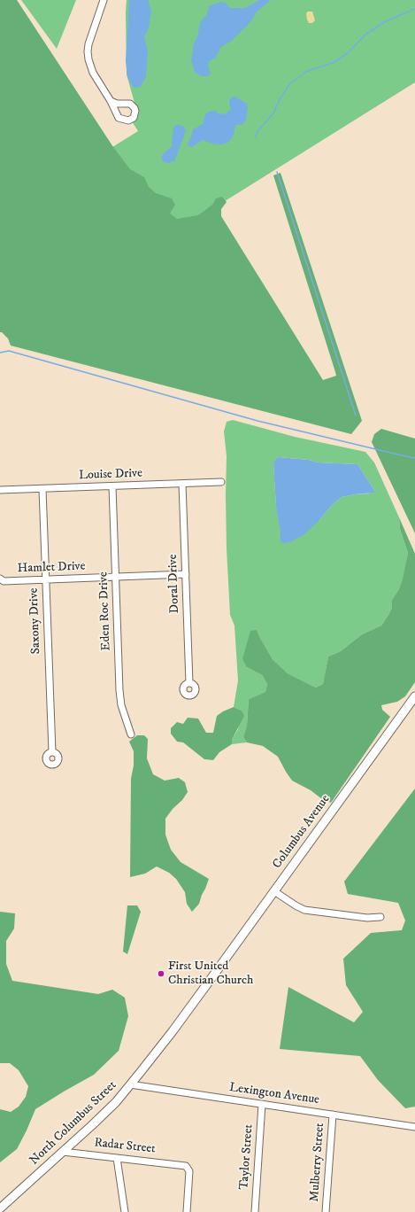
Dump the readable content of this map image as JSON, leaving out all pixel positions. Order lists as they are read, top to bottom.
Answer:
{
  "streets": {
    "main road": ["Columbus Avenue", "North Columbus Street"],
    "street": [
      "Louise Drive",
      "Hamlet Drive",
      "Doral Drive",
      "Eden Roc Drive",
      "Saxony Drive",
      "Lexington Avenue",
      "Radar Street",
      "Taylor Street",
      "Mulberry Street"
    ]
  },
  "crossings": [
    ["Louise Drive", "Doral Drive"],
    ["Louise Drive", "Eden Roc Drive"],
    ["Louise Drive", "Saxony Drive"],
    ["Hamlet Drive", "Doral Drive"],
    ["Hamlet Drive", "Eden Roc Drive"],
    ["Hamlet Drive", "Saxony Drive"],
    ["Columbus Avenue", "North Columbus Street"],
    ["Lexington Avenue", "North Columbus Street"],
    ["Lexington Avenue", "Taylor Street"],
    ["Lexington Avenue", "Mulberry Street"],
    ["North Columbus Street", "Radar Street"]
  ],
  "places": ["First United Christian Church"]
}
